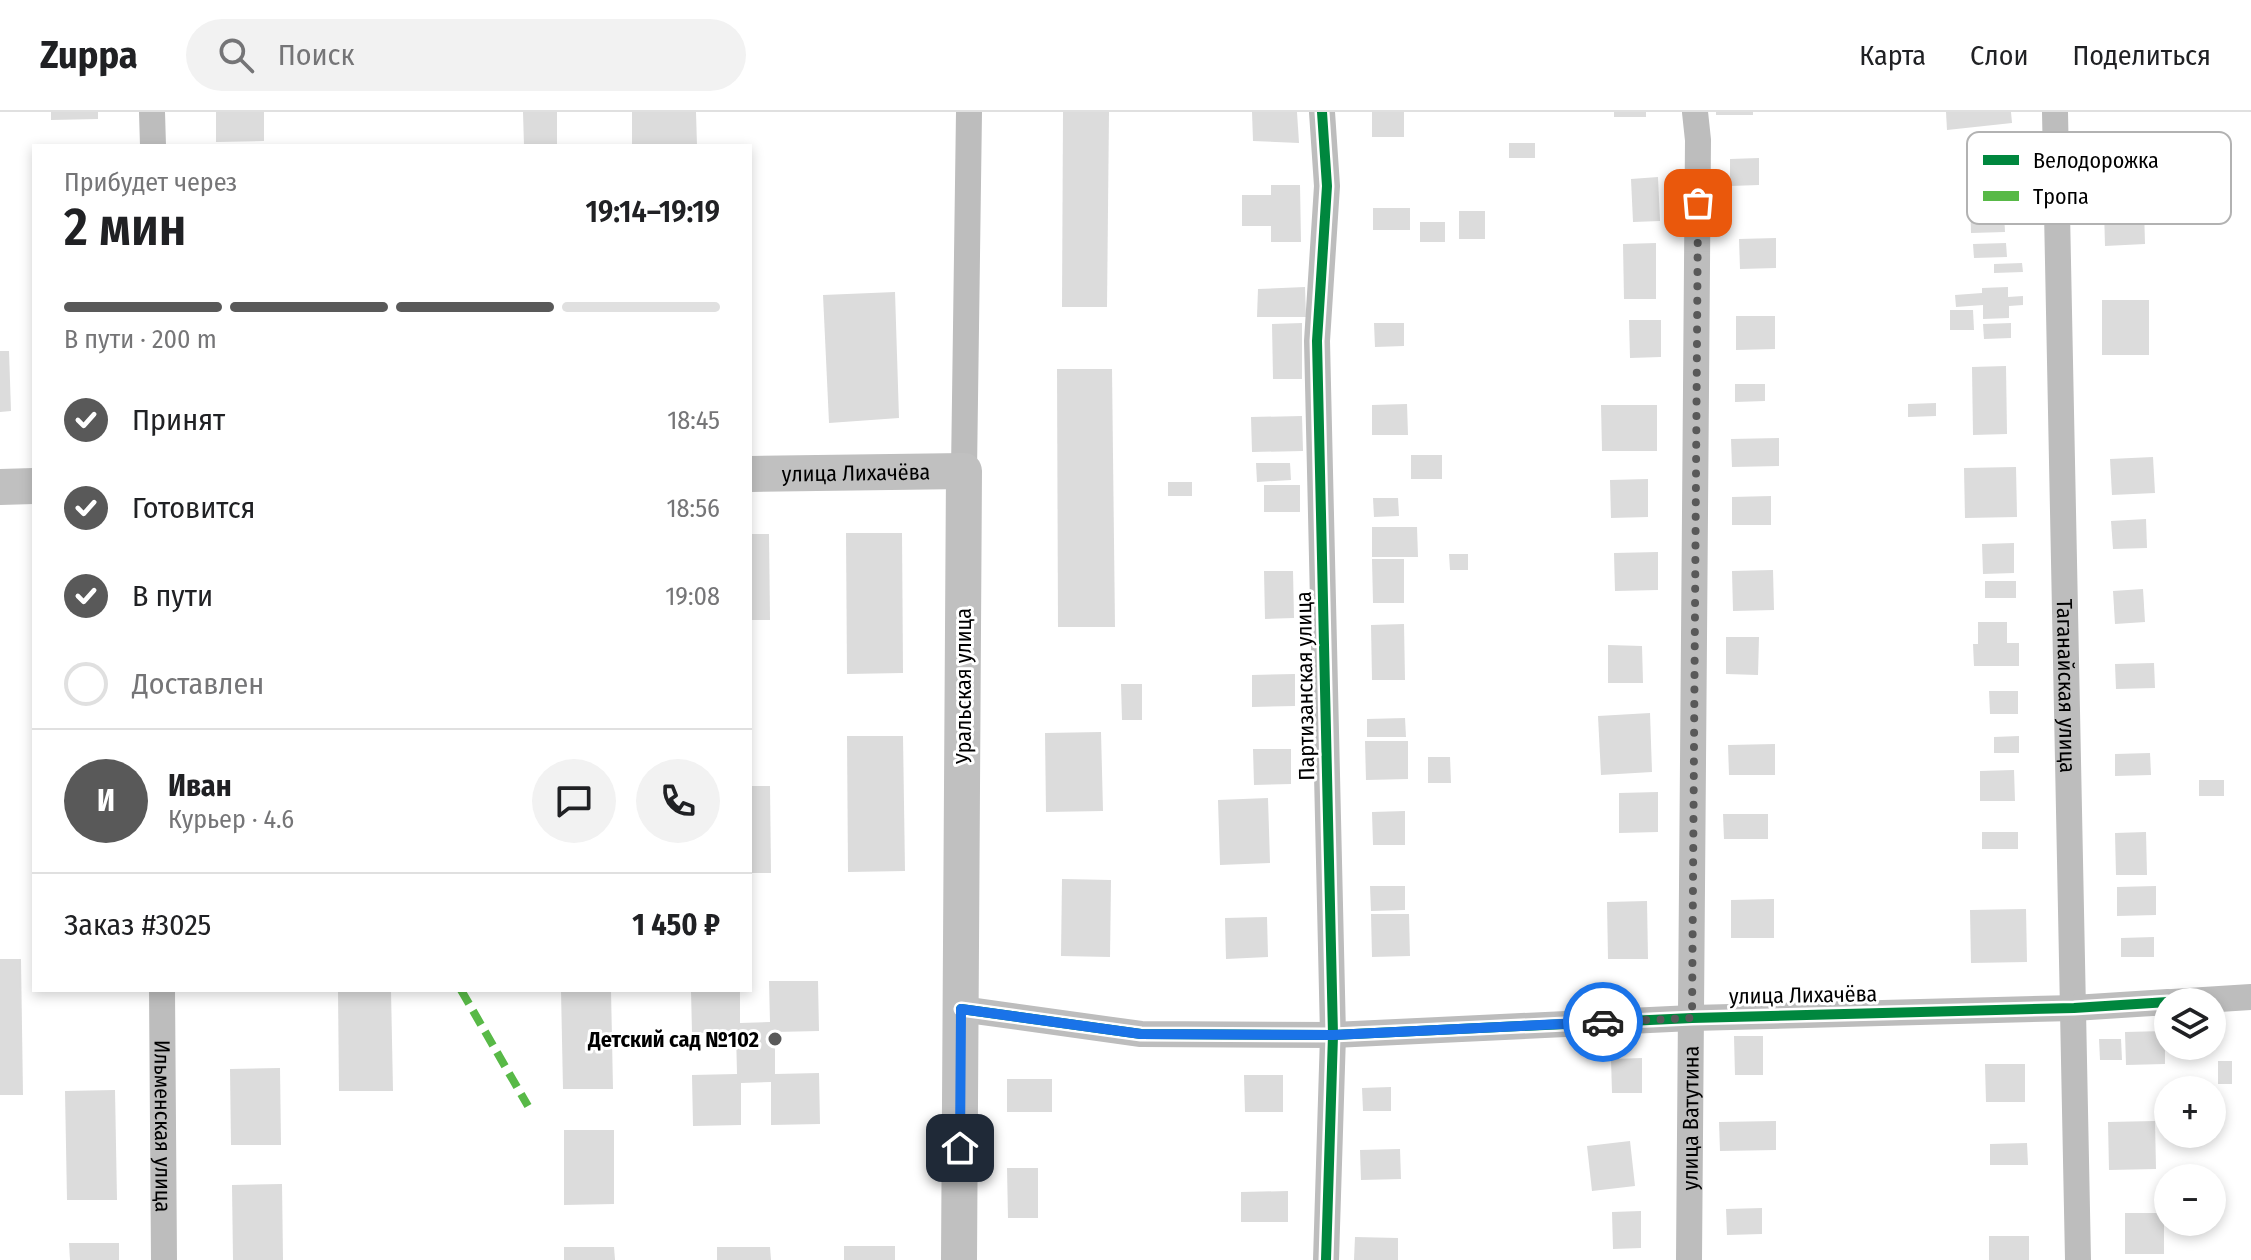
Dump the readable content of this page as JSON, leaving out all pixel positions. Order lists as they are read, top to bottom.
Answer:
{
  "streets": {
    "street": [
      "улица Лихачёва",
      "Уральская улица",
      "Партизанская улица",
      "Таганайская улица",
      "улица Ватутина",
      "Ильменская улица"
    ]
  },
  "crossings": [
    ["улица Лихачёва", "Уральская улица"],
    ["улица Лихачёва", "Партизанская улица"],
    ["улица Лихачёва", "Таганайская улица"],
    ["улица Лихачёва", "улица Ватутина"]
  ],
  "places": ["Детский сад №102"],
  "legend": ["Велодорожка", "Тропа"],
  "page": {
    "header": "Zuppa",
    "search": "Поиск",
    "nav": ["Карта", "Слои", "Поделиться"],
    "heading": ["2 мин", "Прибудет через", "19:14–19:19"],
    "panel": [
      "Иван",
      "Курьер · 4.6",
      "Заказ #3025",
      "1 450 ₽"
    ],
    "bar": "В пути · 200 m",
    "list": [
      ["Принят", "18:45"],
      ["Готовится", "18:56"],
      ["В пути", "19:08"],
      "Доставлен"
    ],
    "round": "И",
    "map_buttons": ["+", "−"]
  }
}
